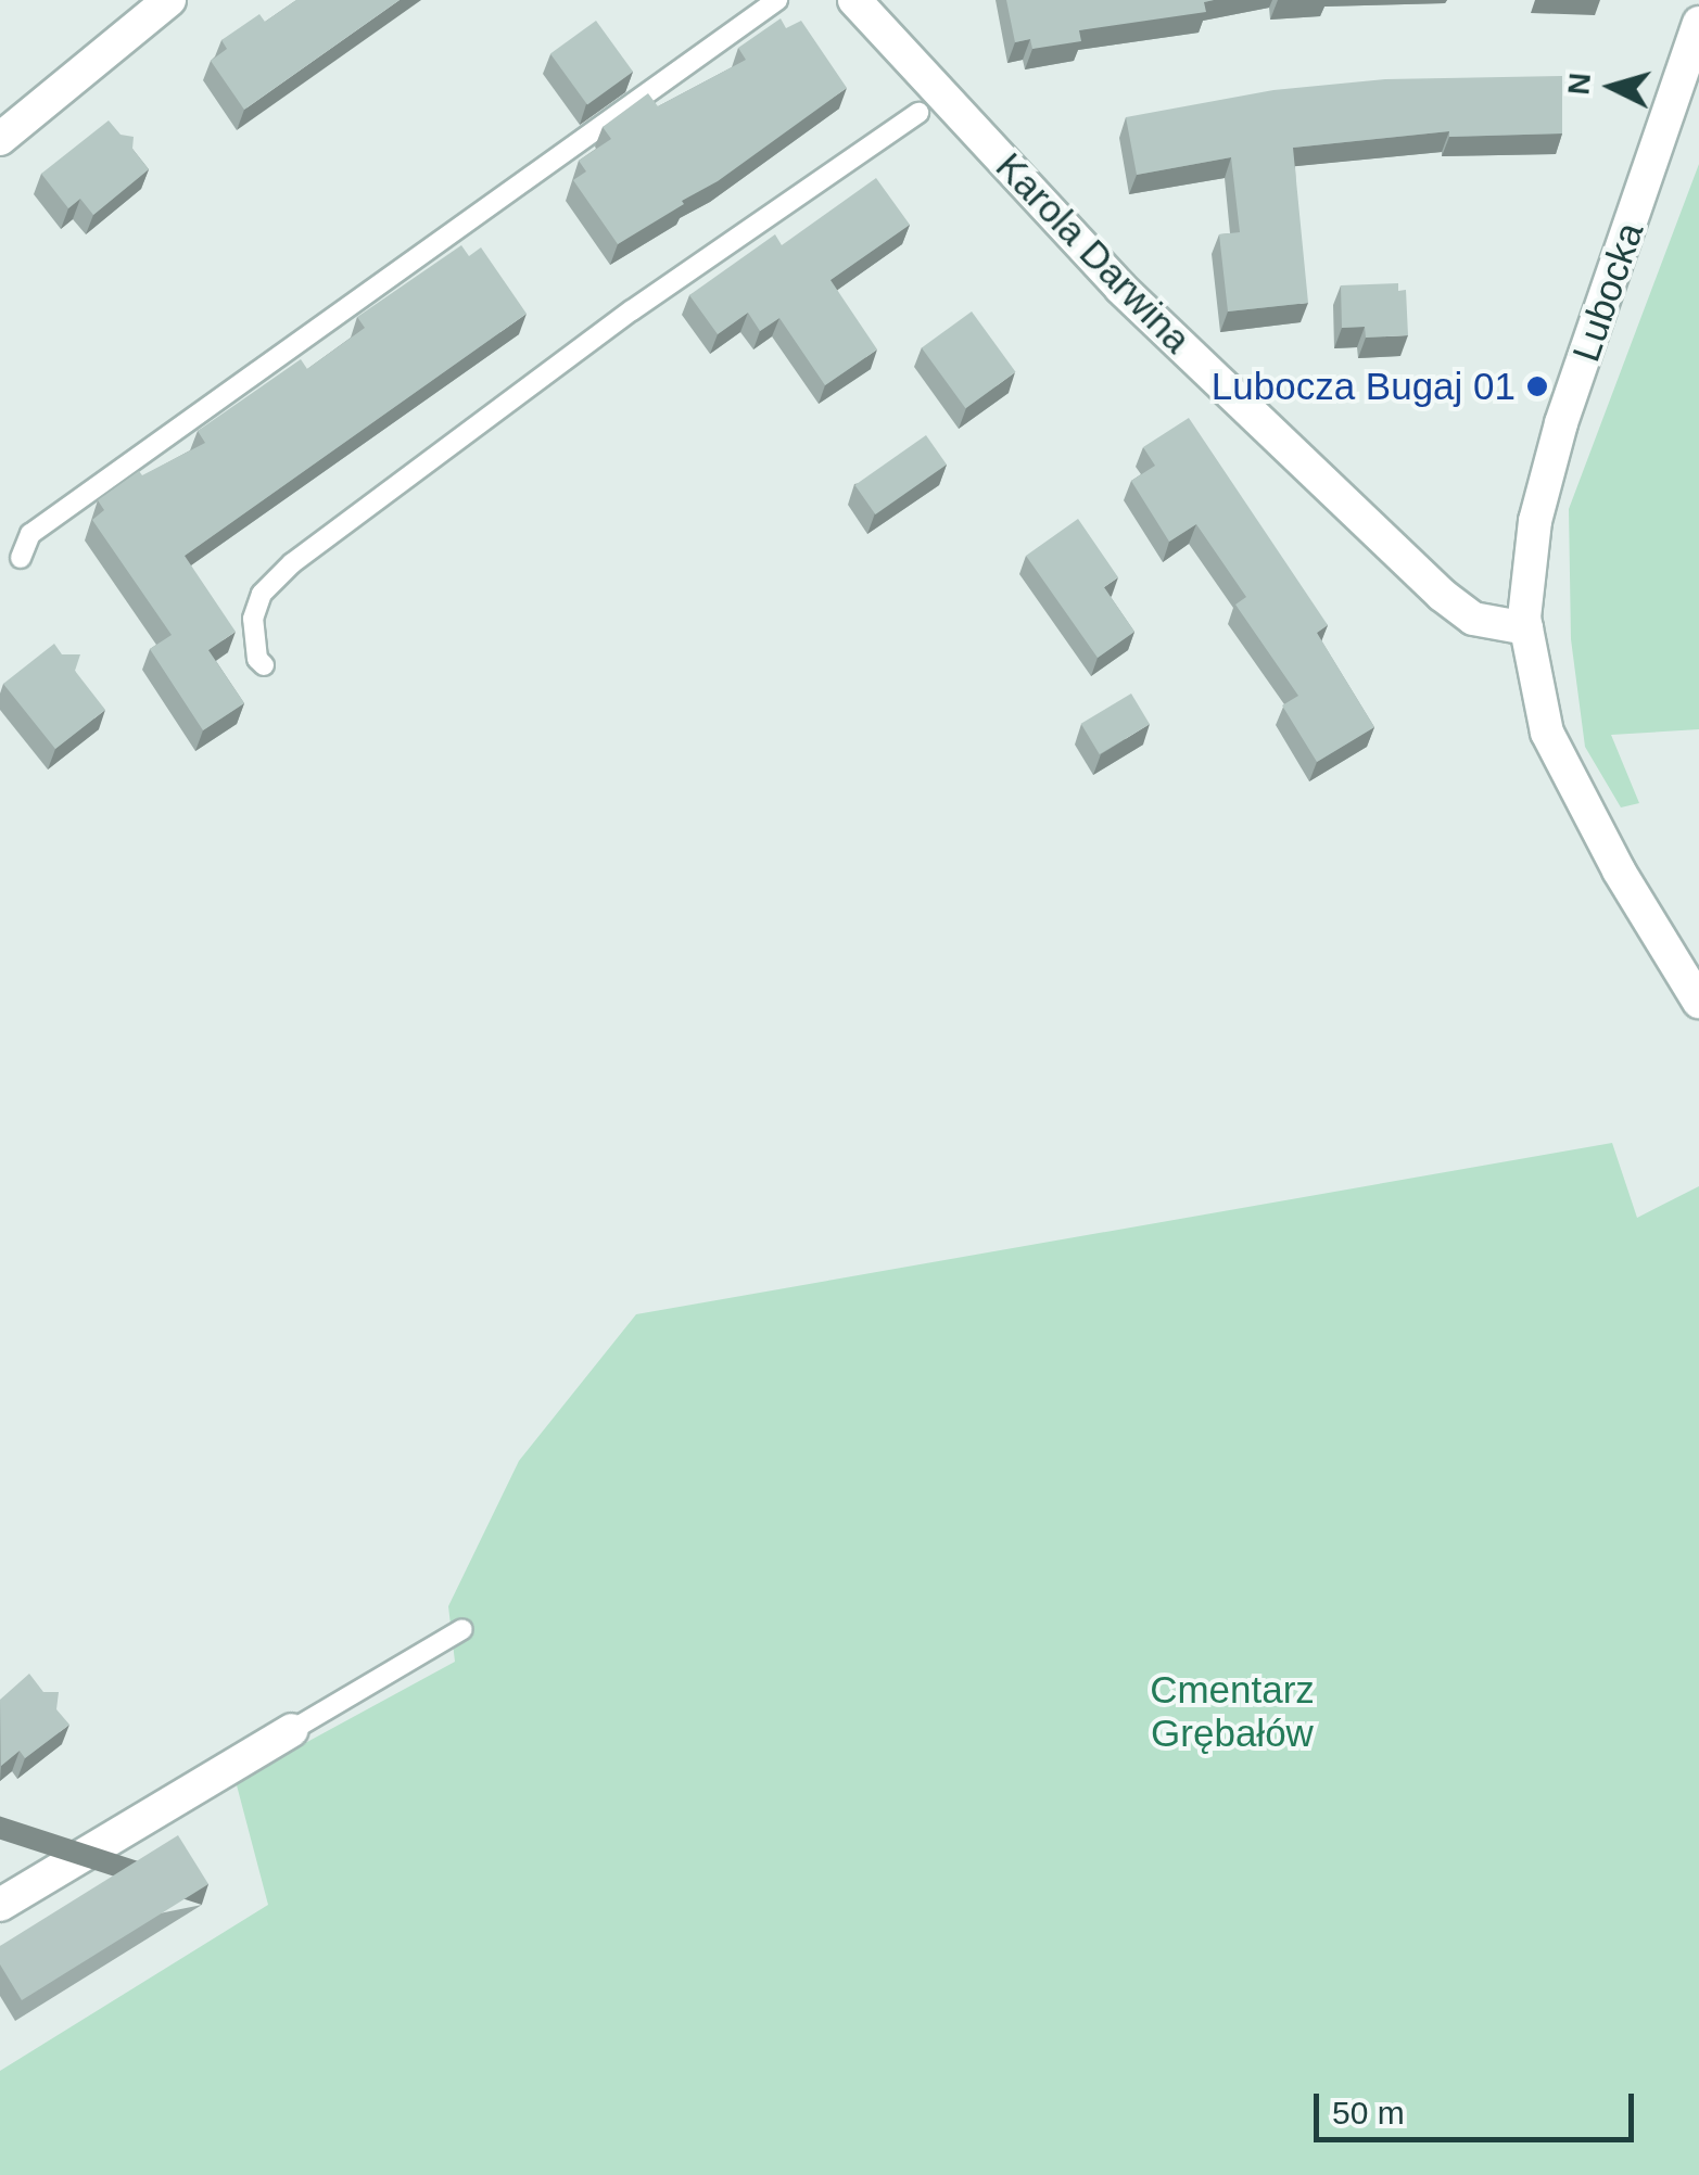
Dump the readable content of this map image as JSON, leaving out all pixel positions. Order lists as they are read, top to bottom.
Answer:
{
  "streets": {
    "street": ["Karola Darwina", "Lubocka"]
  },
  "crossings": [
    ["Karola Darwina", "Lubocka"]
  ],
  "parks": ["Cmentarz Grębałów"],
  "places": ["Lubocza Bugaj 01"],
  "scale_bar": "50 m",
  "north": "left"
}
